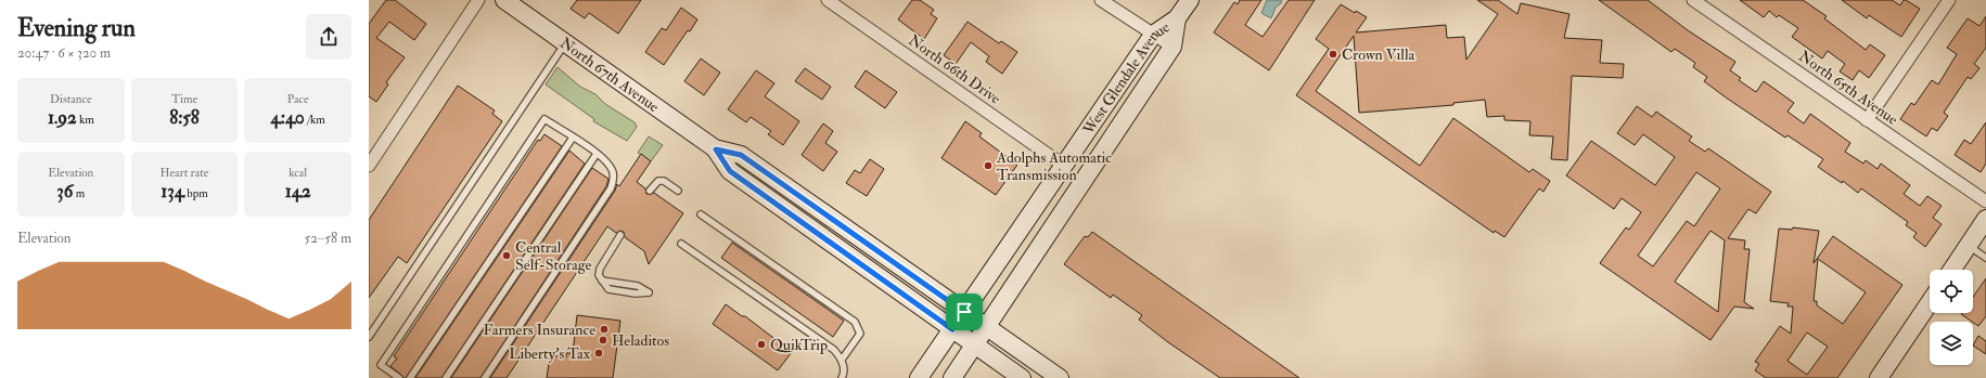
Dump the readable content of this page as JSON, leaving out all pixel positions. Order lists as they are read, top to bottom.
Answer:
{
  "streets": {
    "main road": ["North 67th Avenue", "West Glendale Avenue"],
    "street": ["North 66th Drive", "North 65th Avenue"]
  },
  "crossings": [
    ["North 66th Drive", "West Glendale Avenue"],
    ["North 67th Avenue", "West Glendale Avenue"]
  ],
  "places": [
    "Crown Villa",
    "Adolphs Automatic Transmission",
    "Central Self-Storage",
    "Farmers Insurance",
    "Heladitos",
    "QuikTrip",
    "Liberty's Tax"
  ],
  "page": {
    "heading": ["Evening run", "20:47 · 6 × 320 m"],
    "stats": [
      ["Distance", "1.92 km"],
      ["Time", "8:58"],
      ["Pace", "4:40 /km"],
      ["Elevation", "36 m"],
      ["Heart rate", "134 bpm"],
      ["kcal", "142"]
    ],
    "chart": ["Elevation", "52–58 m"]
  }
}
